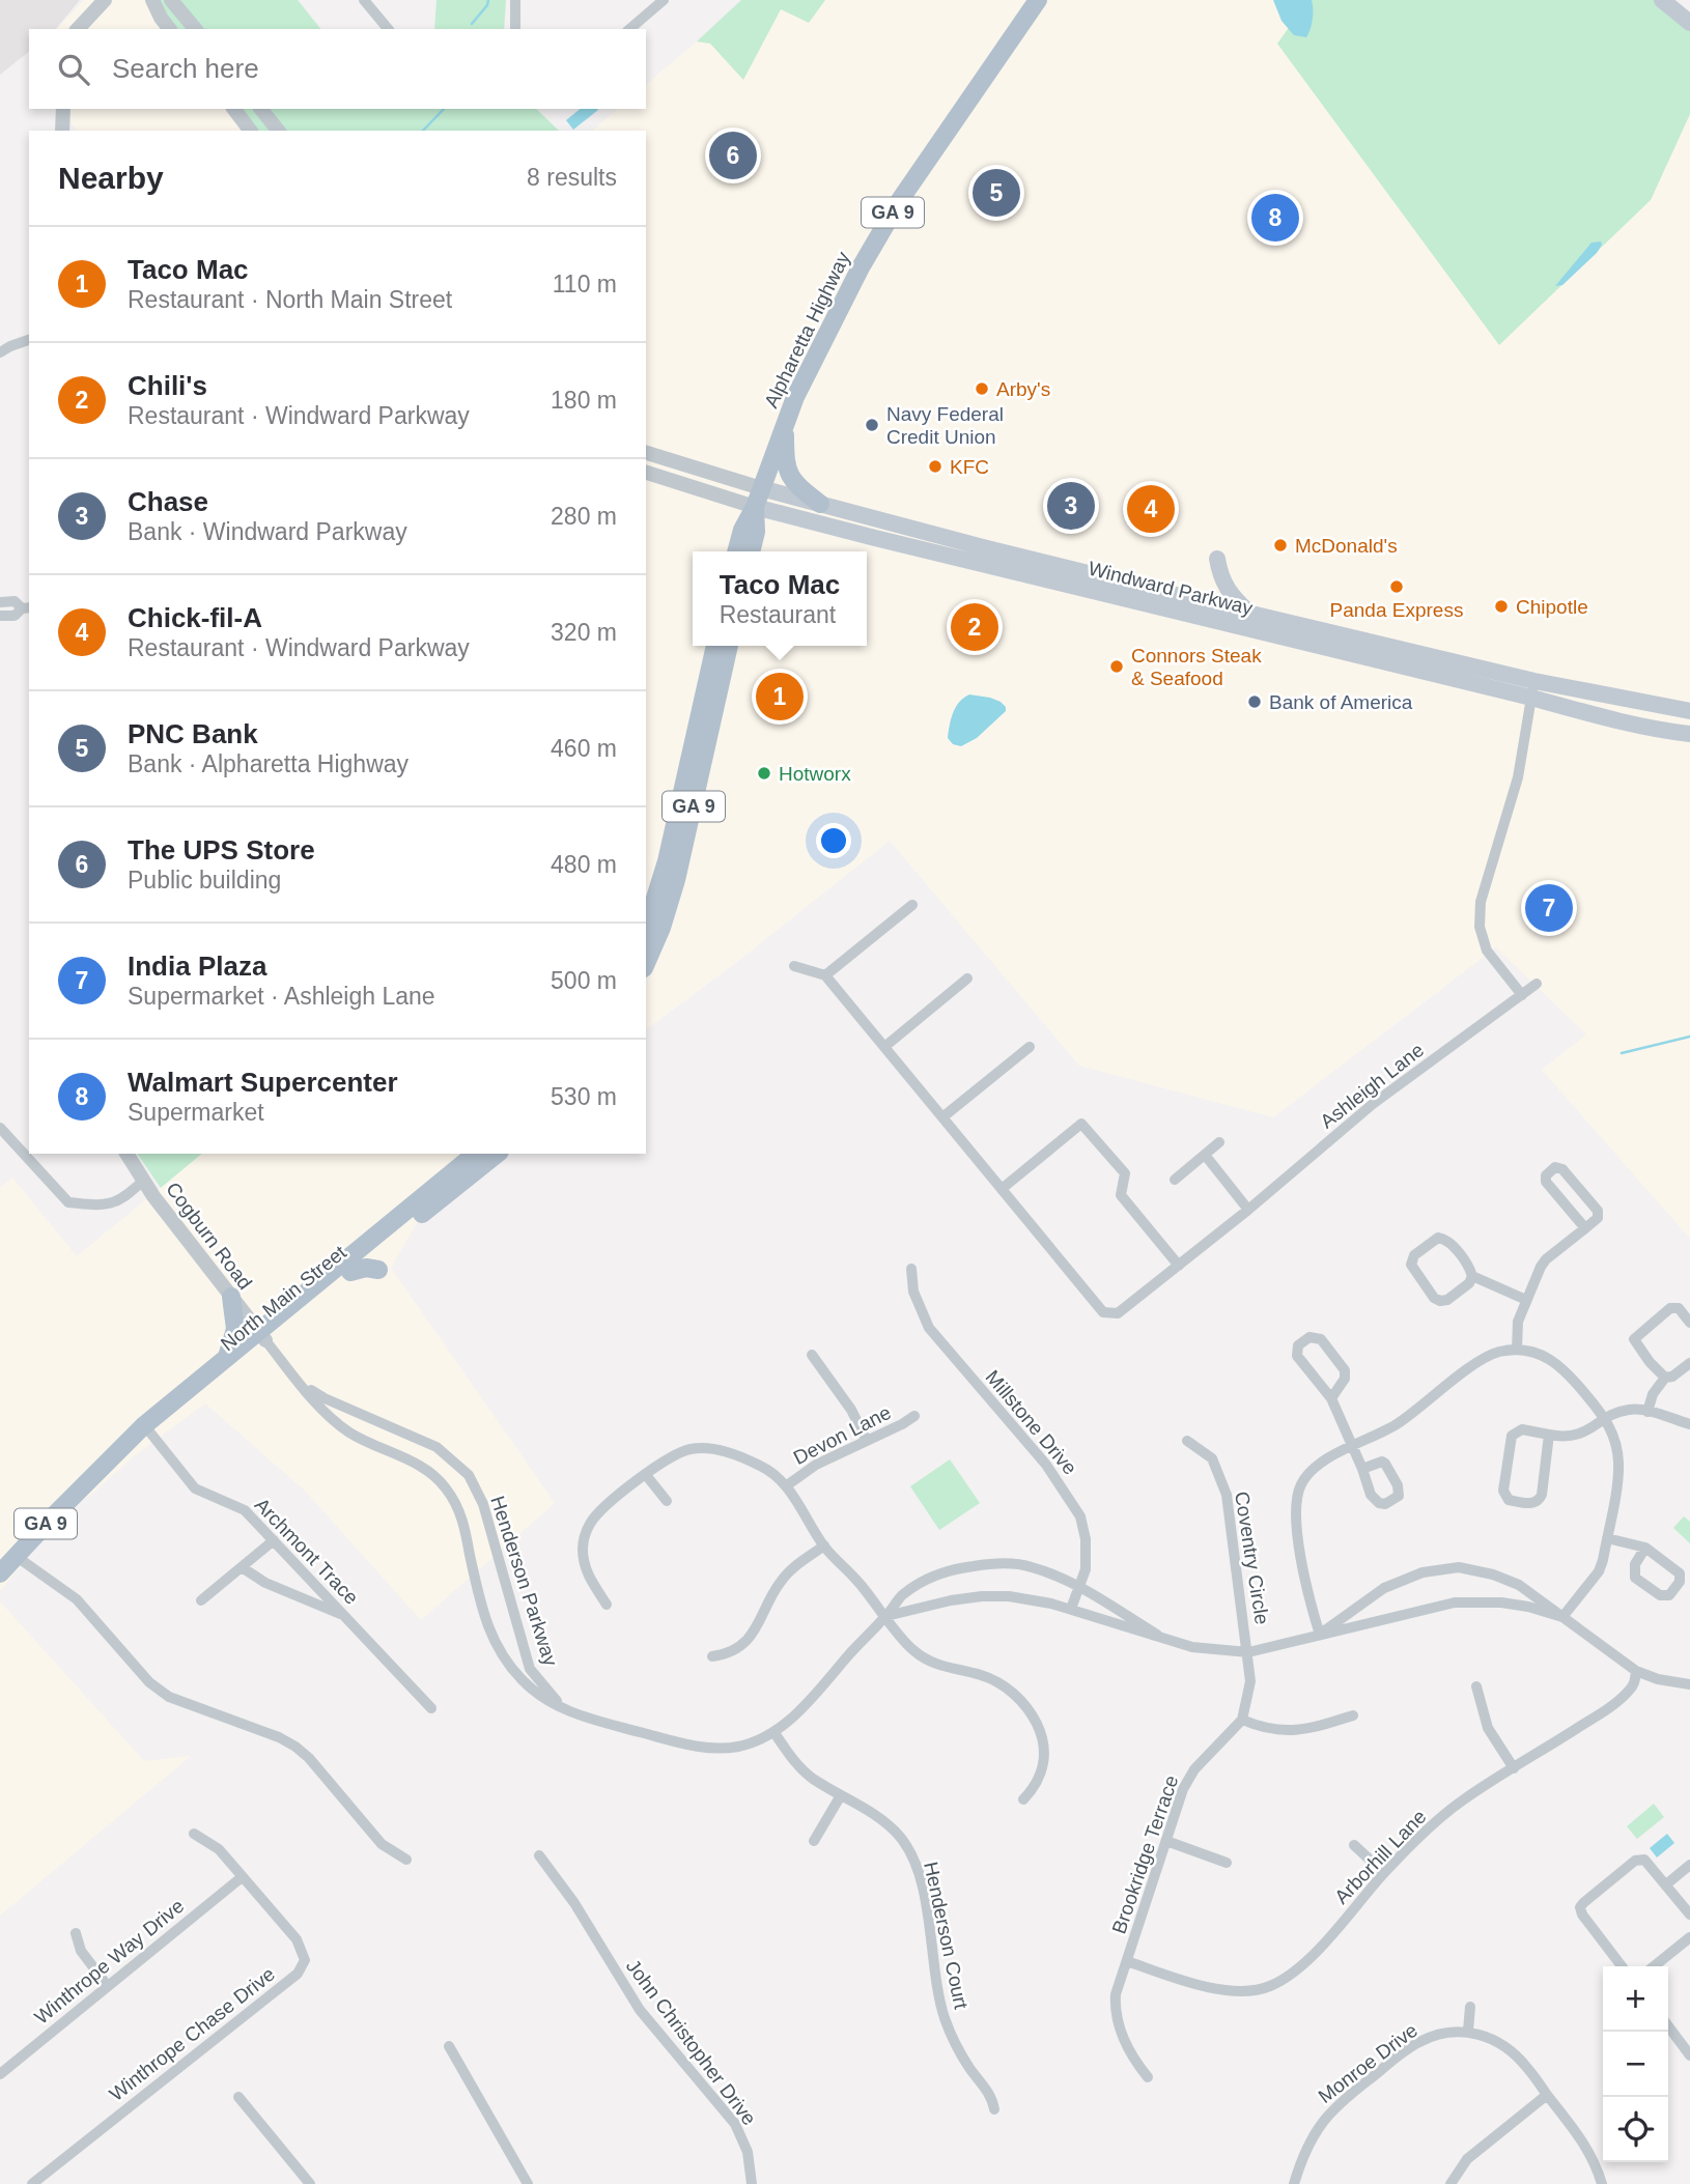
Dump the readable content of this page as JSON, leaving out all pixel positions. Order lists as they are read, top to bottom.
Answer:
{
  "streets": {
    "main road": [
      "GA 9",
      "Alpharetta Highway",
      "Windward Parkway",
      "North Main Street"
    ],
    "street": [
      "Ashleigh Lane",
      "Cogburn Road",
      "Millstone Drive",
      "Devon Lane",
      "Archmont Trace",
      "Coventry Circle",
      "Henderson Parkway",
      "Brookridge Terrace",
      "Arborhill Lane",
      "Henderson Court",
      "Winthrope Way Drive",
      "Winthrope Chase Drive",
      "John Christopher Drive",
      "Monroe Drive"
    ]
  },
  "crossings": [
    ["GA 9", "Alpharetta Highway"],
    ["GA 9", "Windward Parkway"],
    ["Alpharetta Highway", "Windward Parkway"],
    ["Cogburn Road", "North Main Street"],
    ["Cogburn Road", "Henderson Parkway"],
    ["North Main Street", "Archmont Trace"],
    ["North Main Street", "Henderson Parkway"],
    ["Millstone Drive", "Henderson Parkway"],
    ["Coventry Circle", "Henderson Parkway"],
    ["Henderson Parkway", "Arborhill Lane"],
    ["Henderson Parkway", "Henderson Court"],
    ["Brookridge Terrace", "Arborhill Lane"],
    ["Winthrope Way Drive", "Winthrope Chase Drive"]
  ],
  "places": [
    "Arby's",
    "Navy Federal Credit Union",
    "KFC",
    "McDonald's",
    "Panda Express",
    "Chipotle",
    "Connors Steak & Seafood",
    "Bank of America",
    "Hotworx"
  ],
  "page": {
    "search": "Search here",
    "pins": [
      "6",
      "5",
      "8",
      "3",
      "4",
      "2",
      "1",
      "7"
    ],
    "heading": ["Nearby", "8 results"],
    "list": [
      {
        "mark": "1",
        "name": "Taco Mac",
        "note": "Restaurant · North Main Street",
        "value": "110 m"
      },
      {
        "mark": "2",
        "name": "Chili's",
        "note": "Restaurant · Windward Parkway",
        "value": "180 m"
      },
      {
        "mark": "3",
        "name": "Chase",
        "note": "Bank · Windward Parkway",
        "value": "280 m"
      },
      {
        "mark": "4",
        "name": "Chick-fil-A",
        "note": "Restaurant · Windward Parkway",
        "value": "320 m"
      },
      {
        "mark": "5",
        "name": "PNC Bank",
        "note": "Bank · Alpharetta Highway",
        "value": "460 m"
      },
      {
        "mark": "6",
        "name": "The UPS Store",
        "note": "Public building",
        "value": "480 m"
      },
      {
        "mark": "7",
        "name": "India Plaza",
        "note": "Supermarket · Ashleigh Lane",
        "value": "500 m"
      },
      {
        "mark": "8",
        "name": "Walmart Supercenter",
        "note": "Supermarket",
        "value": "530 m"
      }
    ],
    "popup": ["Taco Mac", "Restaurant"],
    "map_buttons": ["+", "−"]
  }
}
